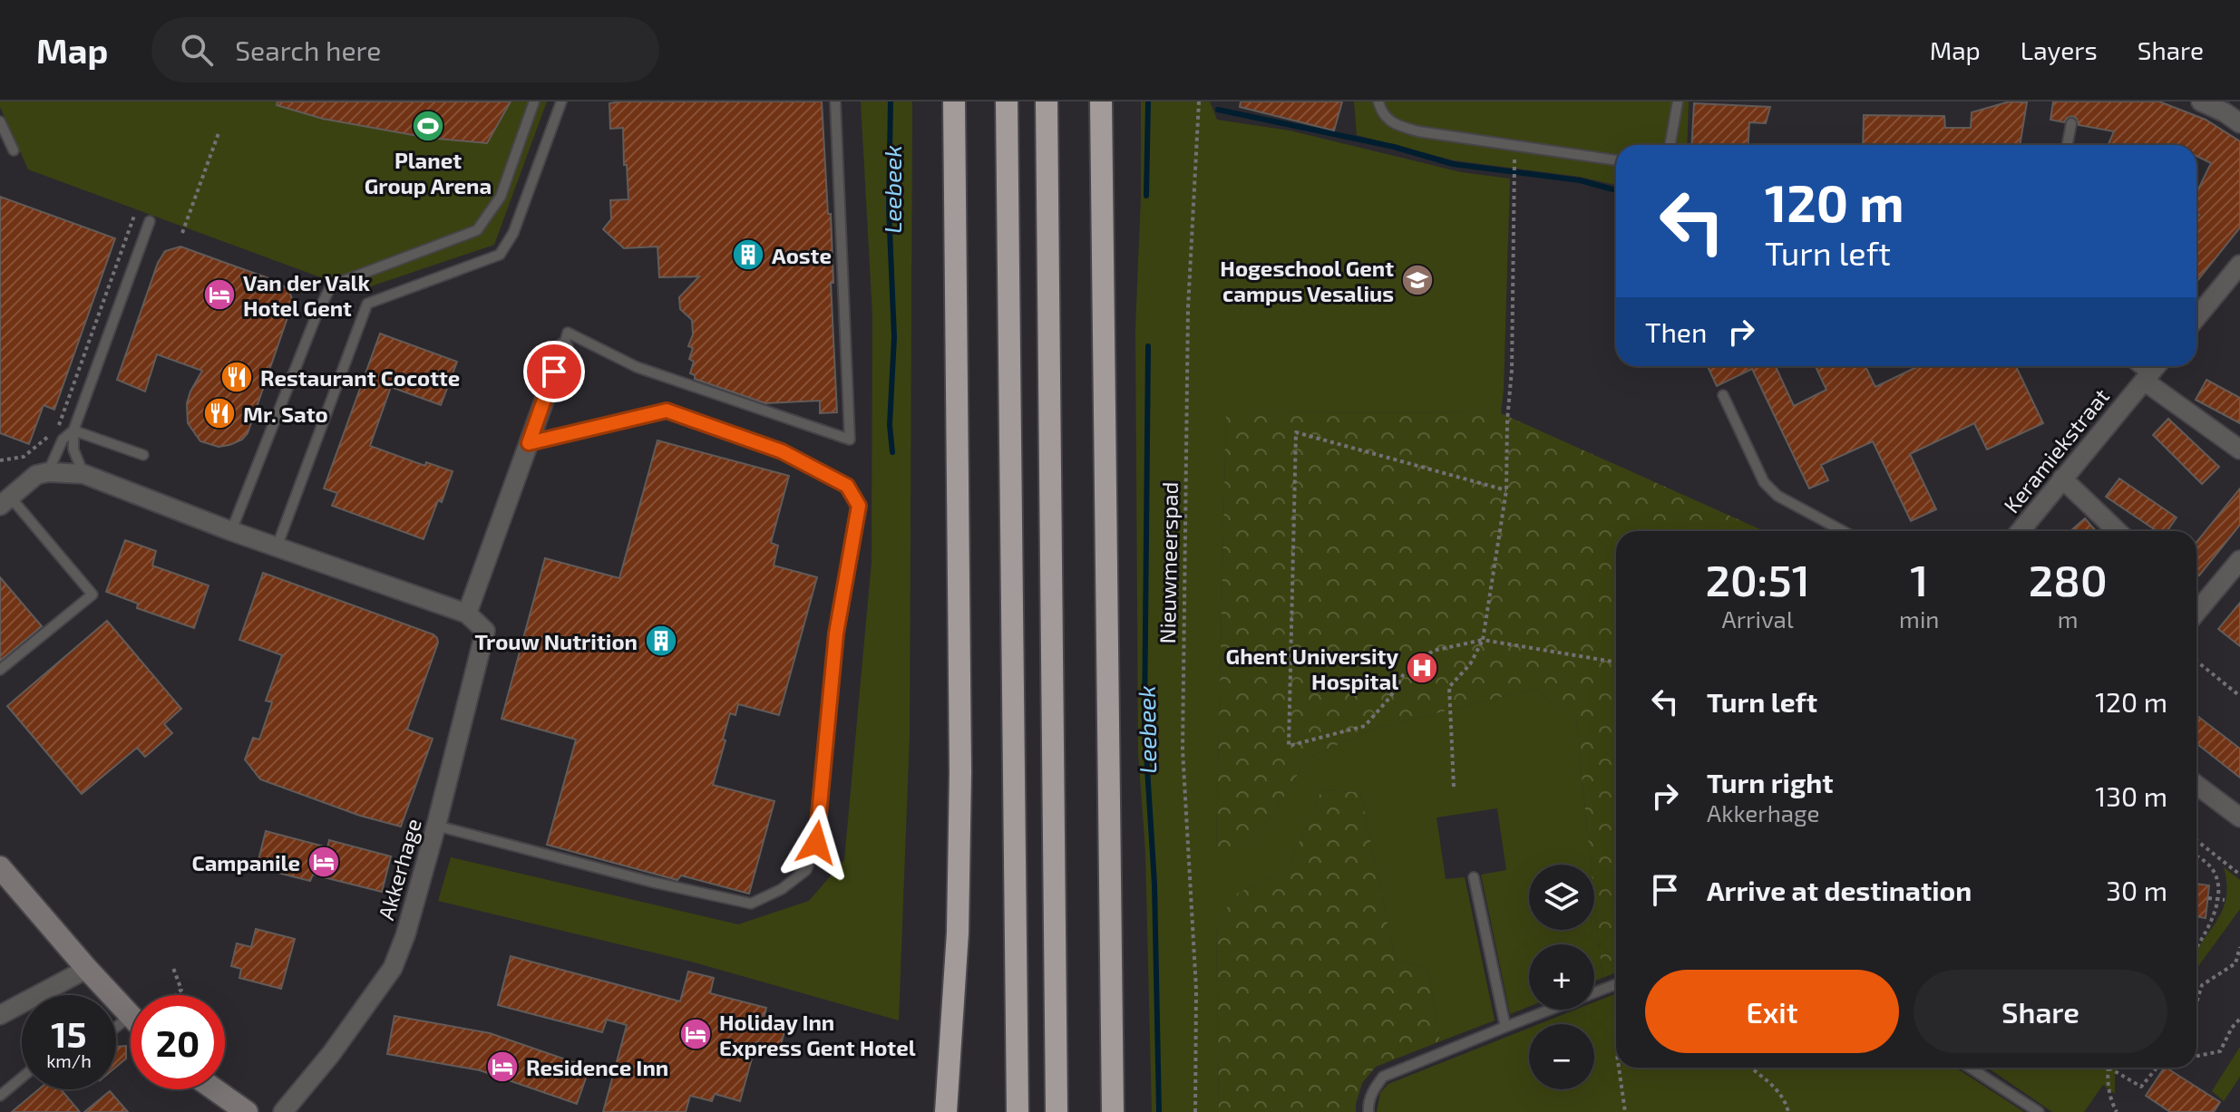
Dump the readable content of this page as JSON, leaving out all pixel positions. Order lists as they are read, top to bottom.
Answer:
{
  "streets": {
    "street": ["Keramiekstraat", "Akkerhage"],
    "path": ["Nieuwmeerspad"]
  },
  "water": ["Leebeek"],
  "places": {
    "sports": ["Planet Group Arena"],
    "building": ["Aoste", "Trouw Nutrition"],
    "school or university": ["Hogeschool Gent campus Vesalius"],
    "hotel": [
      "Van der Valk Hotel Gent",
      "Campanile",
      "Holiday Inn Express Gent Hotel",
      "Residence Inn"
    ],
    "restaurant": ["Restaurant Cocotte", "Mr. Sato"],
    "hospital": ["Ghent University Hospital"]
  },
  "page": {
    "header": "Map",
    "search": "Search here",
    "nav": ["Map", "Layers", "Share"],
    "turn": ["120 m", "Turn left"],
    "then": "Then",
    "eta": [
      "20:51",
      "Arrival",
      "1",
      "min",
      "280",
      "m"
    ],
    "list": [
      {
        "name": "Turn left",
        "value": "120 m"
      },
      {
        "name": "Turn right",
        "note": "Akkerhage",
        "value": "130 m"
      },
      {
        "name": "Arrive at destination",
        "value": "30 m"
      }
    ],
    "map_buttons": ["+", "−"],
    "buttons": ["Exit", "Share"],
    "speed": "15 km/h",
    "limit": "20"
  }
}
